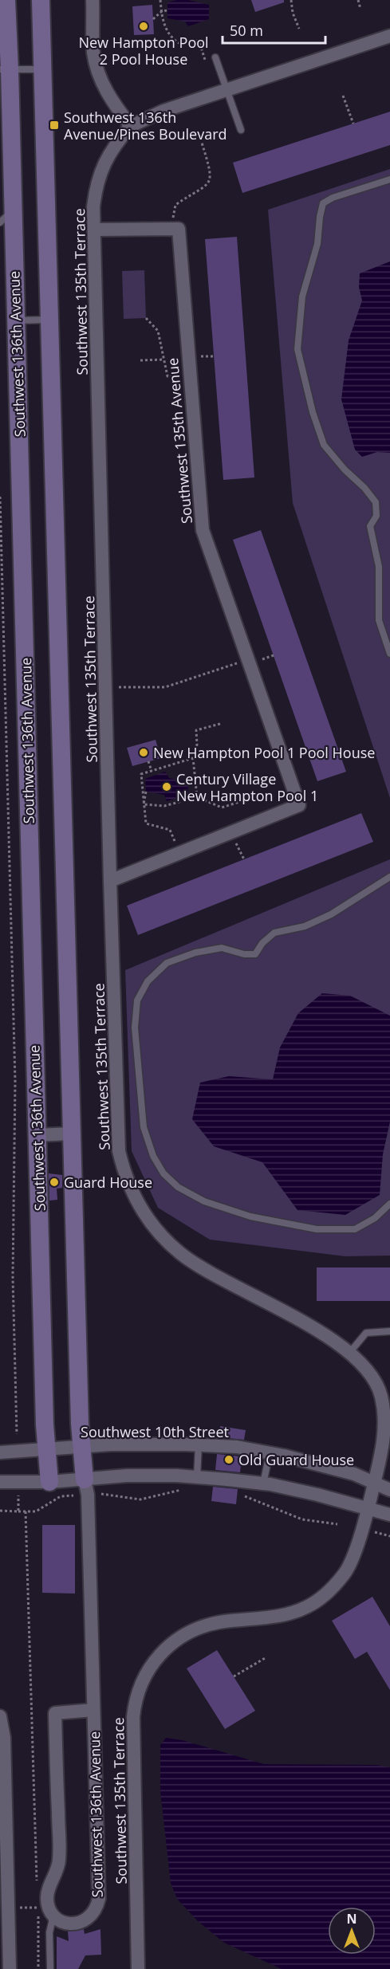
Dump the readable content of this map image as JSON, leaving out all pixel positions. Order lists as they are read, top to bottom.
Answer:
{
  "streets": {
    "street": [
      "Southwest 135th Terrace",
      "Southwest 136th Avenue",
      "Southwest 135th Avenue",
      "Southwest 10th Street"
    ]
  },
  "crossings": [
    ["Southwest 135th Terrace", "Southwest 10th Street"],
    ["Southwest 136th Avenue", "Southwest 10th Street"]
  ],
  "places": {
    "other": [
      "New Hampton Pool 2 Pool House",
      "New Hampton Pool 1 Pool House",
      "Century Village New Hampton Pool 1",
      "Guard House",
      "Old Guard House"
    ],
    "transit": ["Southwest 136th Avenue/Pines Boulevard"]
  },
  "scale_bar": "50 m",
  "north": "top"
}
